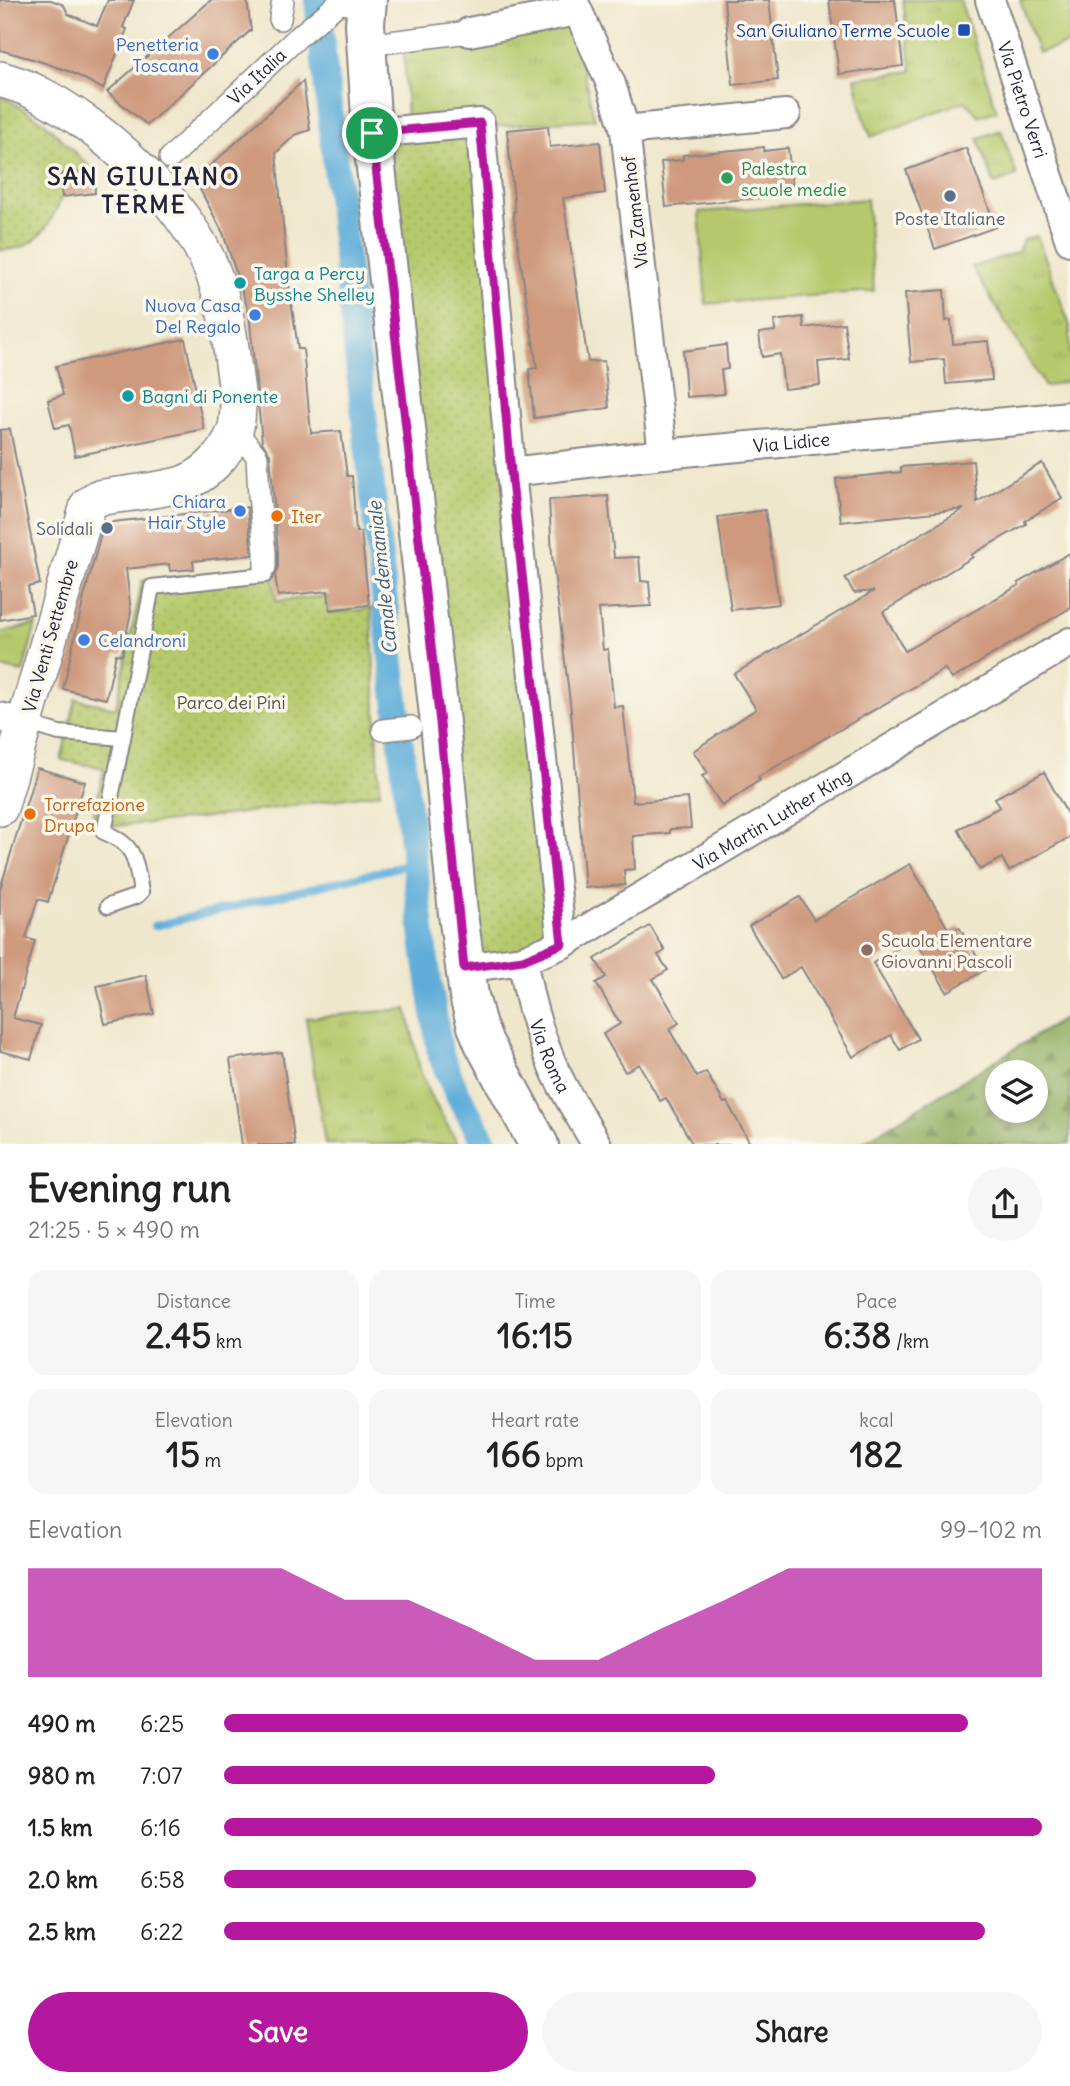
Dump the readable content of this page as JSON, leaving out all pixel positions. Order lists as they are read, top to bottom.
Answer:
{
  "streets": {
    "street": [
      "Via Italia",
      "Via Pietro Verri",
      "Via Zamenhof",
      "Via Lidice",
      "Via Venti Settembre",
      "Via Martin Luther King",
      "Via Roma"
    ]
  },
  "crossings": [
    ["Via Zamenhof", "Via Lidice"],
    ["Via Martin Luther King", "Via Roma"]
  ],
  "districts": ["SAN GIULIANO TERME"],
  "water": ["Canale demaniale"],
  "parks": ["Parco dei Pini"],
  "places": {
    "transit": ["San Giuliano Terme Scuole"],
    "other": [
      "Penetteria Toscana",
      "Palestra scuole medie",
      "Poste Italiane",
      "Targa a Percy Bysshe Shelley",
      "Nuova Casa Del Regalo",
      "Bagni di Ponente",
      "Chiara Hair Style",
      "Iter",
      "Solidali",
      "Celandroni",
      "Torrefazione Drupa",
      "Scuola Elementare Giovanni Pascoli"
    ]
  },
  "page": {
    "heading": ["Evening run", "21:25 · 5 × 490 m"],
    "stats": [
      ["Distance", "2.45 km"],
      ["Time", "16:15"],
      ["Pace", "6:38 /km"],
      ["Elevation", "15 m"],
      ["Heart rate", "166 bpm"],
      ["kcal", "182"]
    ],
    "chart": ["Elevation", "99–102 m"],
    "list": [
      {
        "name": "490 m",
        "note": "6:25"
      },
      {
        "name": "980 m",
        "note": "7:07"
      },
      {
        "name": "1.5 km",
        "note": "6:16"
      },
      {
        "name": "2.0 km",
        "note": "6:58"
      },
      {
        "name": "2.5 km",
        "note": "6:22"
      }
    ],
    "buttons": ["Save", "Share"]
  }
}
